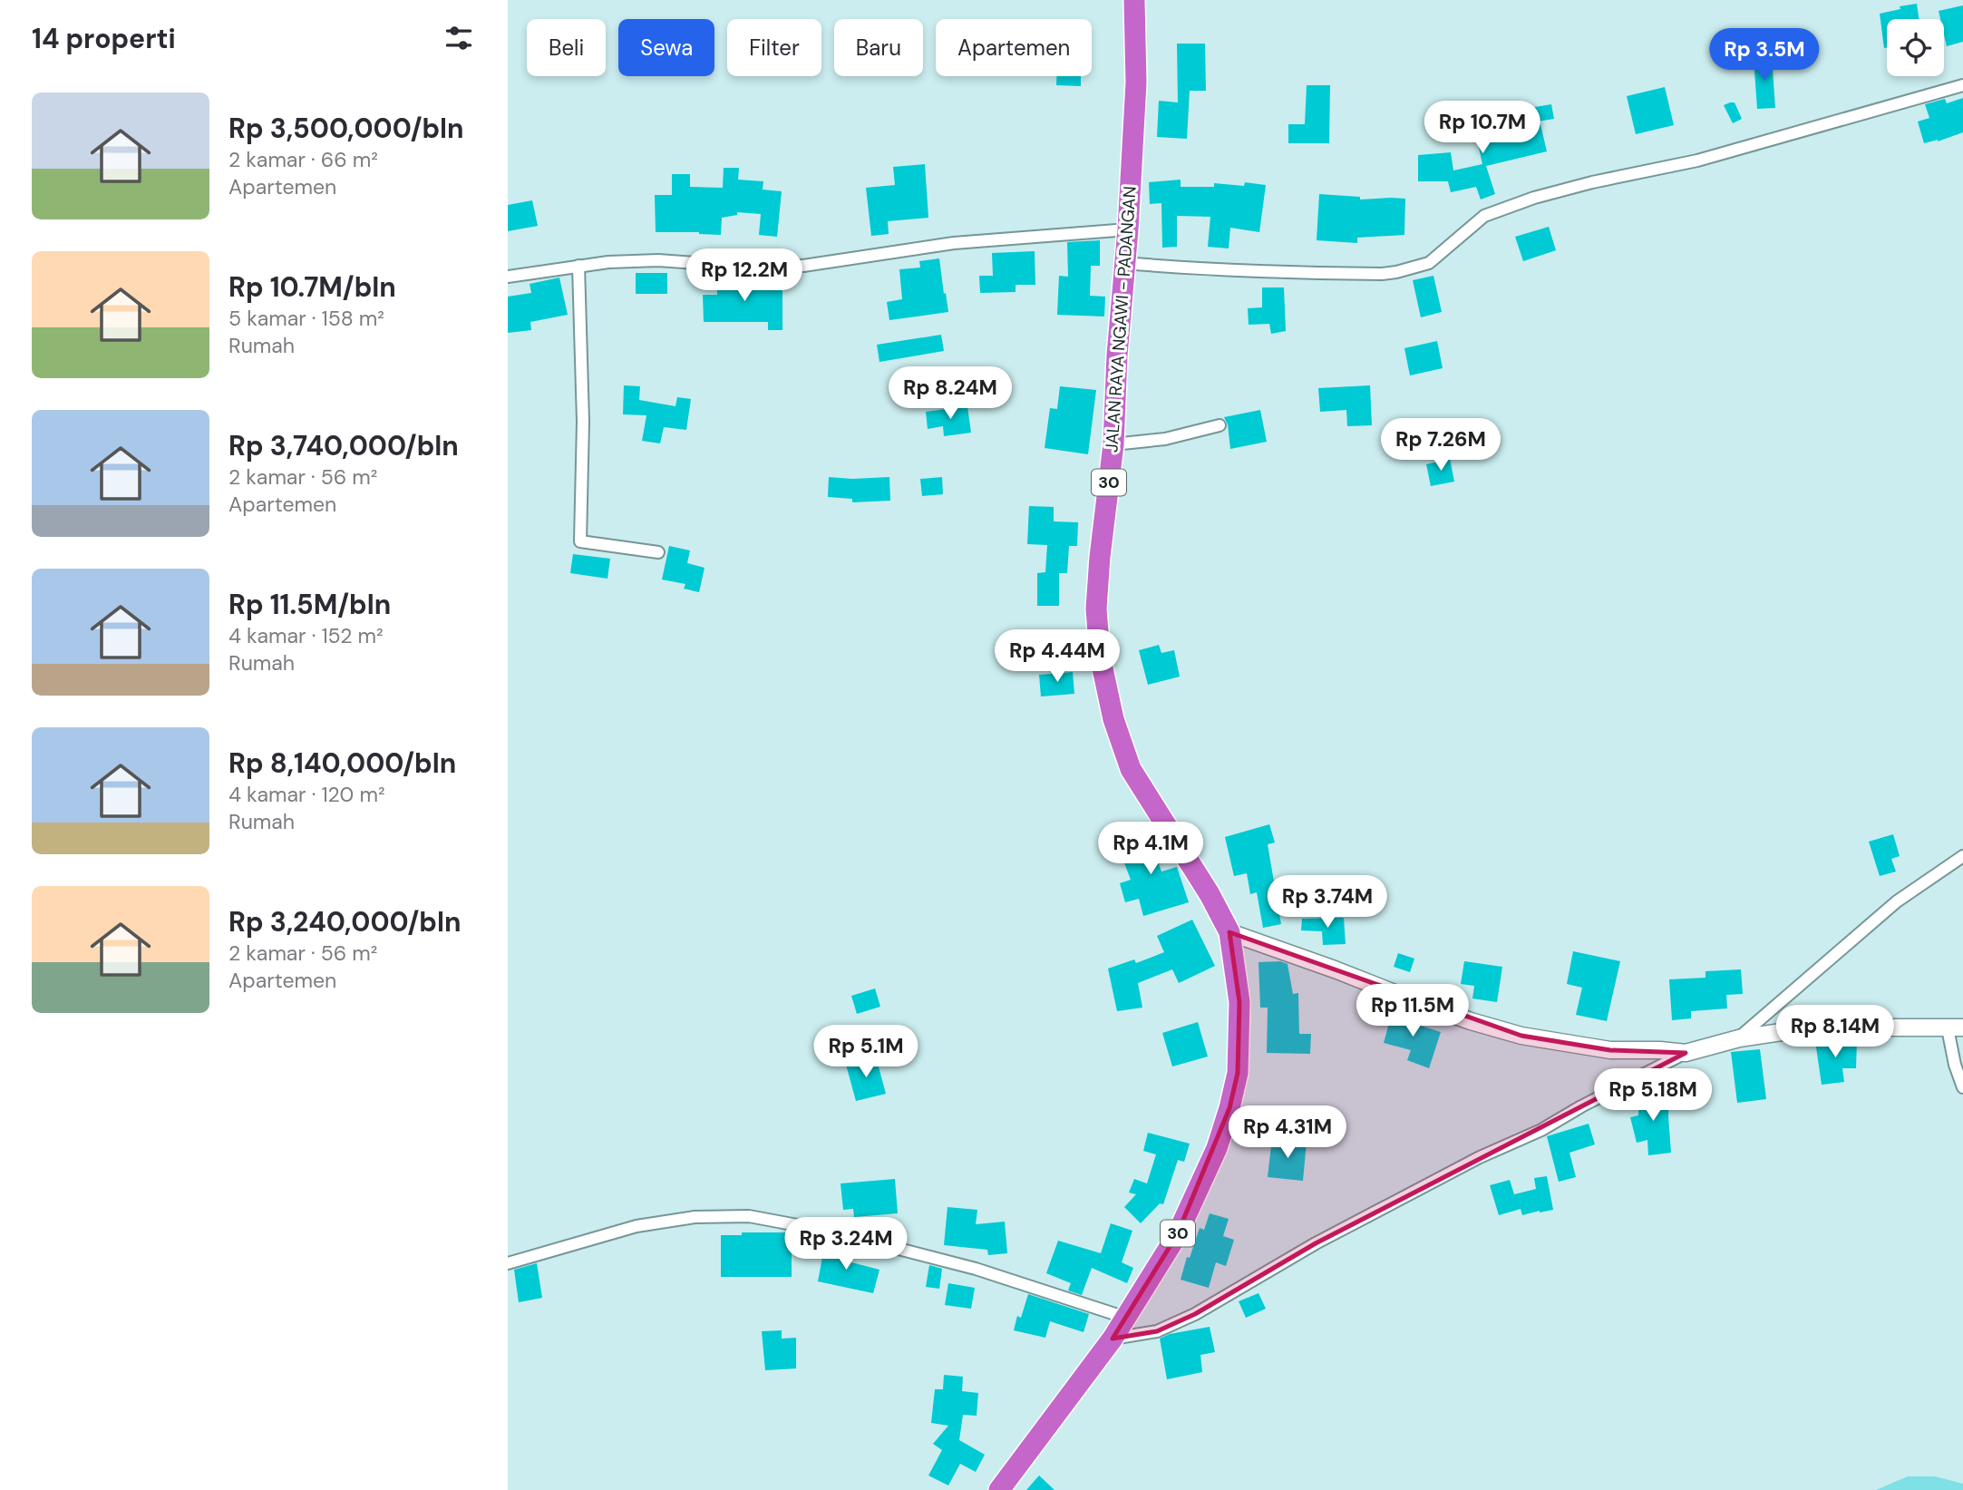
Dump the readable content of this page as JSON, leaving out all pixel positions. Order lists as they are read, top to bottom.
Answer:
{
  "streets": {
    "highway": ["JALAN RAYA NGAWI - PADANGAN", "30"]
  },
  "page": {
    "heading": "14 properti",
    "chip": [
      "Beli",
      "Sewa",
      "Filter",
      "Baru",
      "Apartemen"
    ],
    "price": [
      "Rp 3.5M",
      "Rp 10.7M",
      "Rp 12.2M",
      "Rp 8.24M",
      "Rp 7.26M",
      "Rp 4.44M",
      "Rp 4.1M",
      "Rp 3.74M",
      "Rp 11.5M",
      "Rp 8.14M",
      "Rp 5.1M",
      "Rp 5.18M",
      "Rp 4.31M",
      "Rp 3.24M"
    ],
    "list": [
      {
        "name": "Rp 3,500,000/bln",
        "note": "2 kamar · 66 m² · Apartemen"
      },
      {
        "name": "Rp 10.7M/bln",
        "note": "5 kamar · 158 m² · Rumah"
      },
      {
        "name": "Rp 3,740,000/bln",
        "note": "2 kamar · 56 m² · Apartemen"
      },
      {
        "name": "Rp 11.5M/bln",
        "note": "4 kamar · 152 m² · Rumah"
      },
      {
        "name": "Rp 8,140,000/bln",
        "note": "4 kamar · 120 m² · Rumah"
      },
      {
        "name": "Rp 3,240,000/bln",
        "note": "2 kamar · 56 m² · Apartemen"
      }
    ]
  }
}
